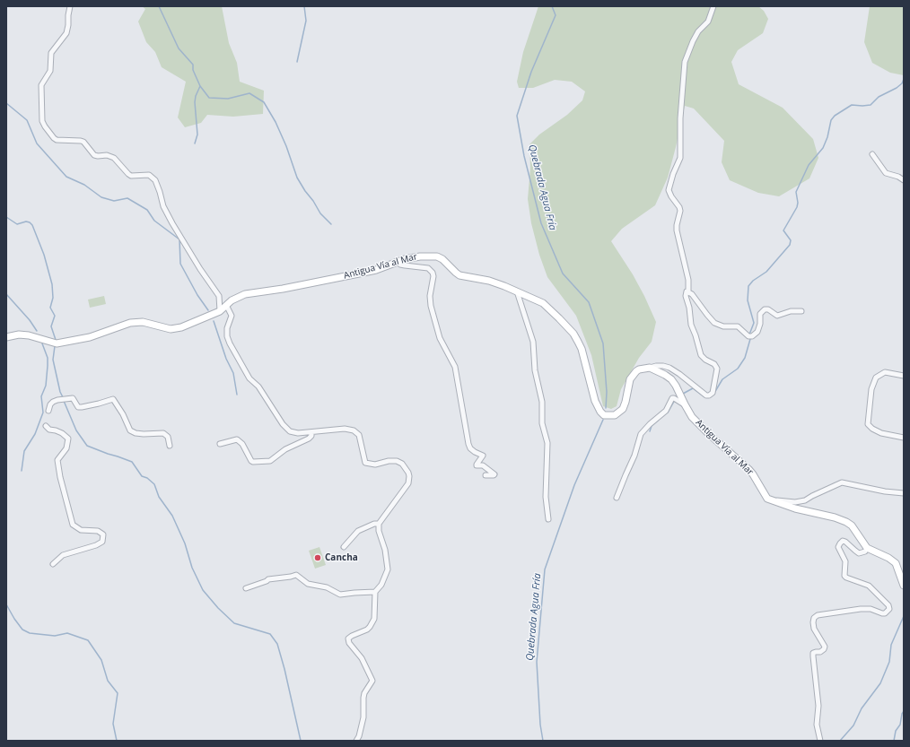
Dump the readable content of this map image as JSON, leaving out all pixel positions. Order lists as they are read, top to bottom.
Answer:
{
  "streets": {
    "main road": ["Antigua Vía al Mar"]
  },
  "water": ["Quebrada Agua Fría"],
  "places": ["Cancha"]
}
